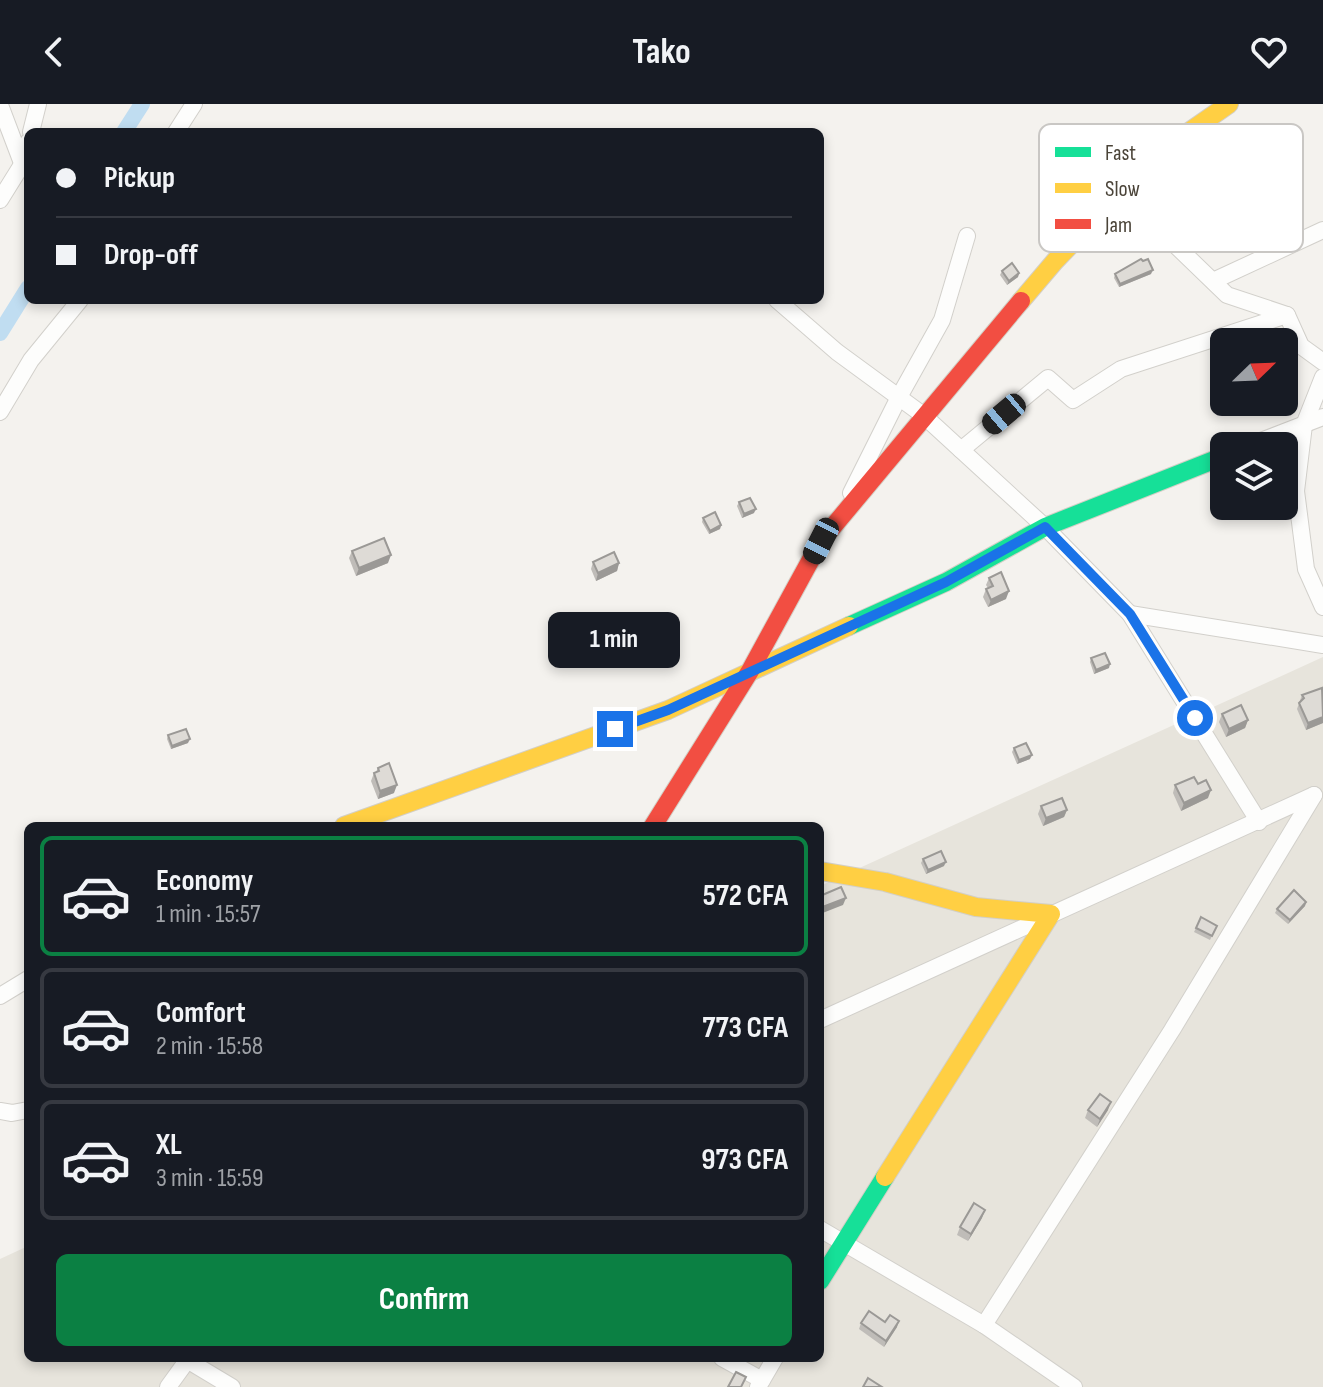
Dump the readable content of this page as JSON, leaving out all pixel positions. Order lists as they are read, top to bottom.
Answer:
{
  "legend": ["Fast", "Slow", "Jam"],
  "north": "top right",
  "page": {
    "header": "Tako",
    "banner": ["Pickup", "Drop-off"],
    "bubble": "1 min",
    "list": [
      {
        "name": "Economy",
        "note": "1 min · 15:57",
        "value": "572 CFA"
      },
      {
        "name": "Comfort",
        "note": "2 min · 15:58",
        "value": "773 CFA"
      },
      {
        "name": "XL",
        "note": "3 min · 15:59",
        "value": "973 CFA"
      }
    ],
    "buttons": "Confirm"
  }
}
